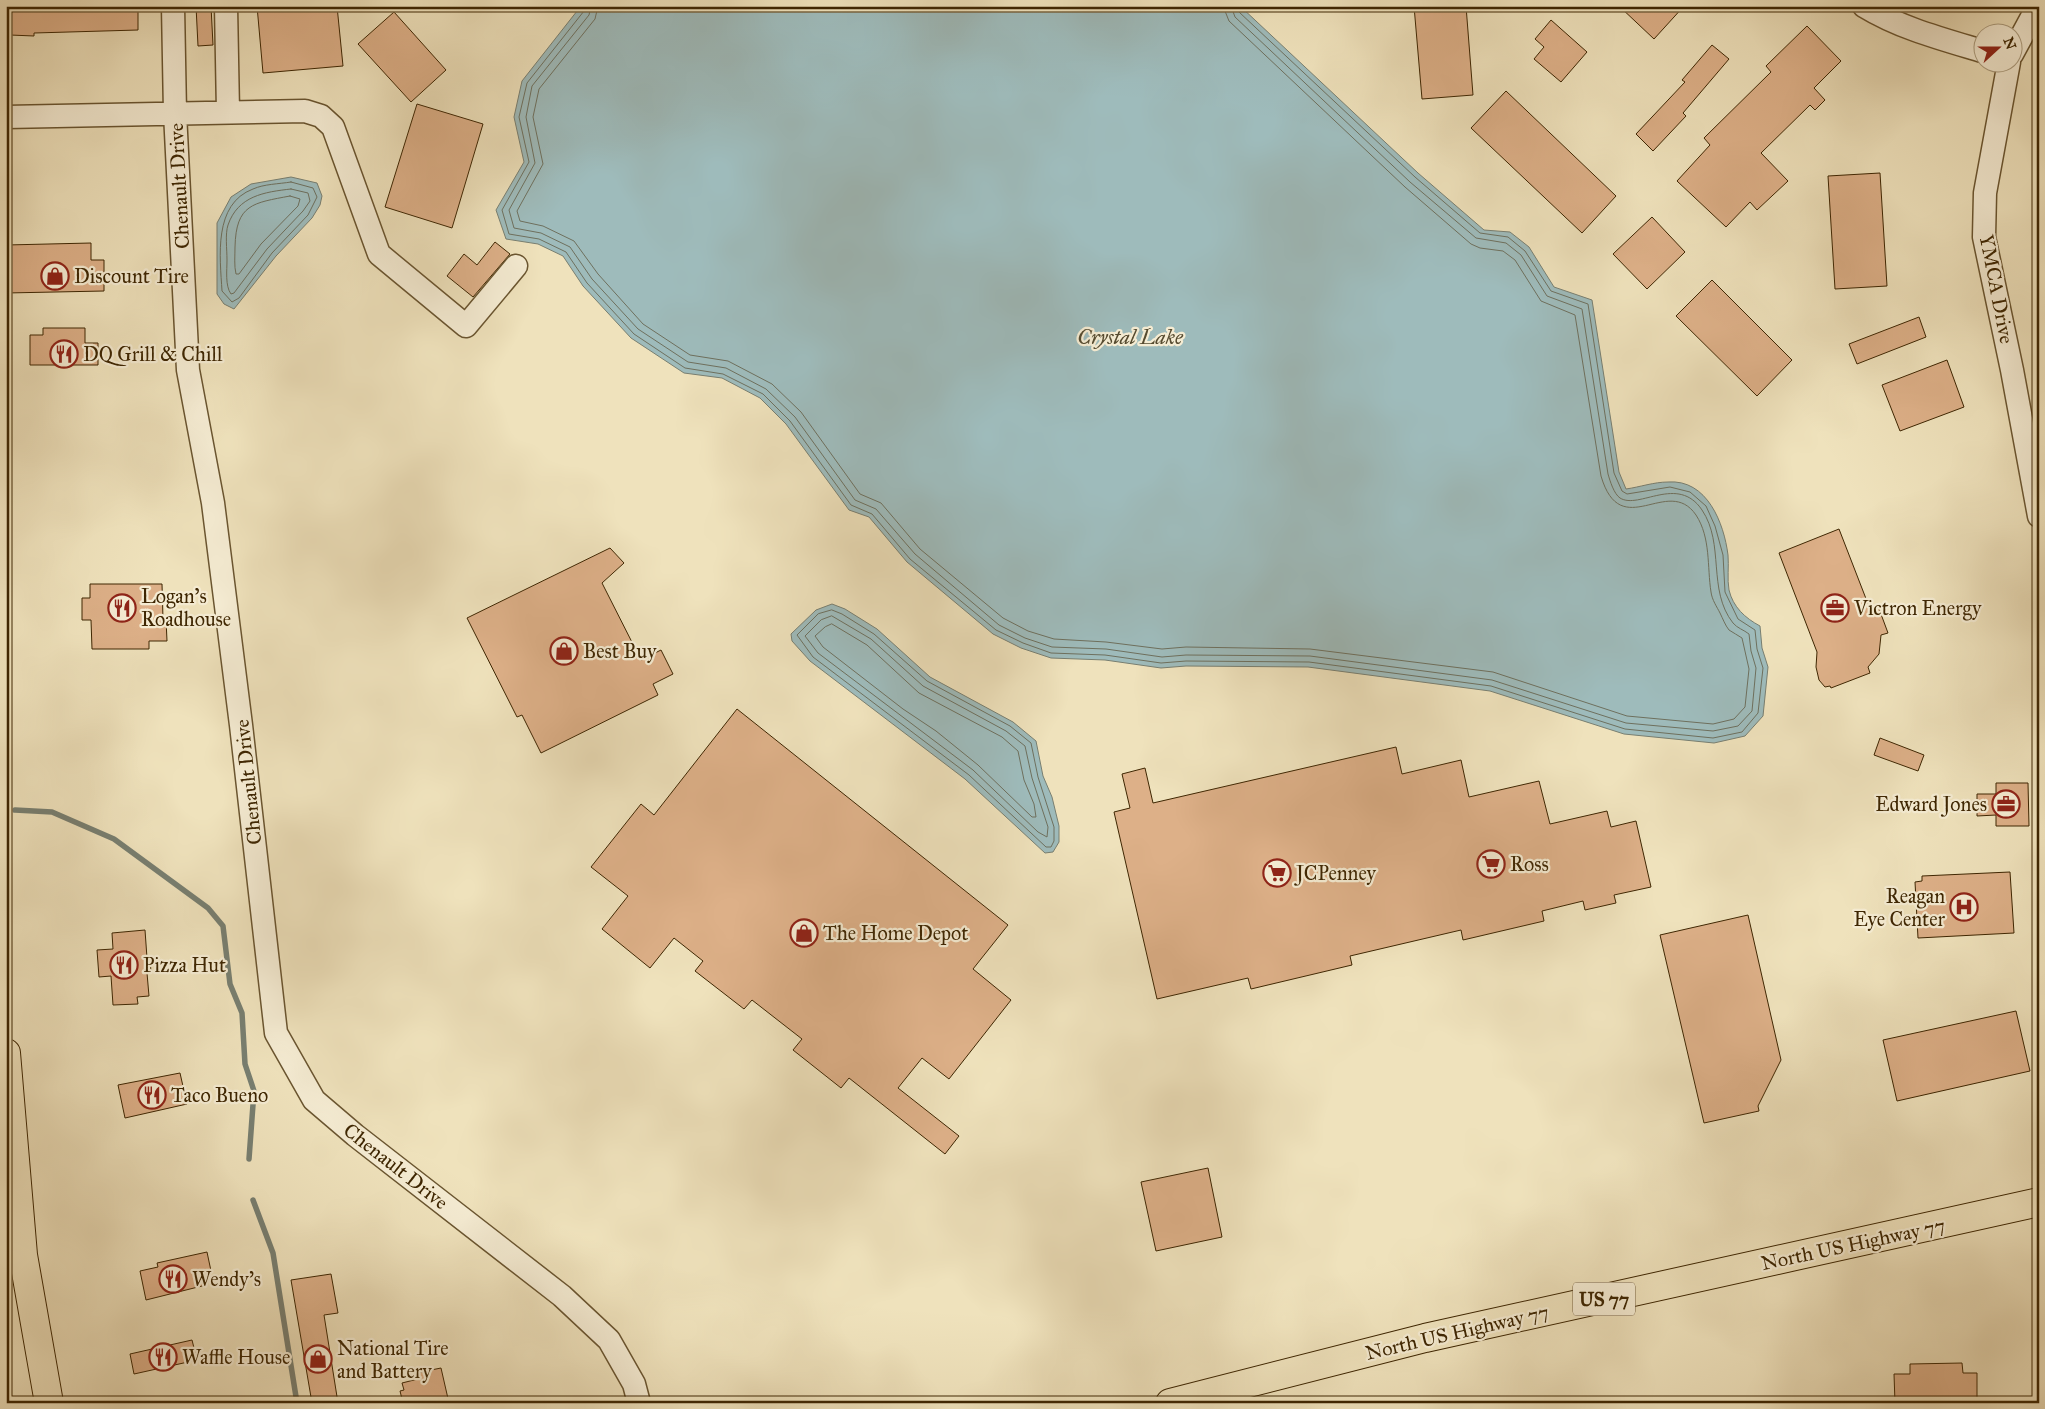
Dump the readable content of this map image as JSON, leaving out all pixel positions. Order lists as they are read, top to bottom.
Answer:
{
  "streets": {
    "main road": ["North US Highway 77", "US 77"],
    "street": ["Chenault Drive", "YMCA Drive"]
  },
  "water": ["Crystal Lake"],
  "places": {
    "shop": [
      "Discount Tire",
      "Best Buy",
      "The Home Depot",
      "National Tire and Battery"
    ],
    "restaurant": [
      "DQ Grill & Chill",
      "Logan's Roadhouse",
      "Pizza Hut",
      "Taco Bueno",
      "Wendy's",
      "Waffle House"
    ],
    "office": ["Victron Energy", "Edward Jones"],
    "supermarket": ["Ross", "JCPenney"],
    "hospital": ["Reagan Eye Center"]
  },
  "north": "right"
}
